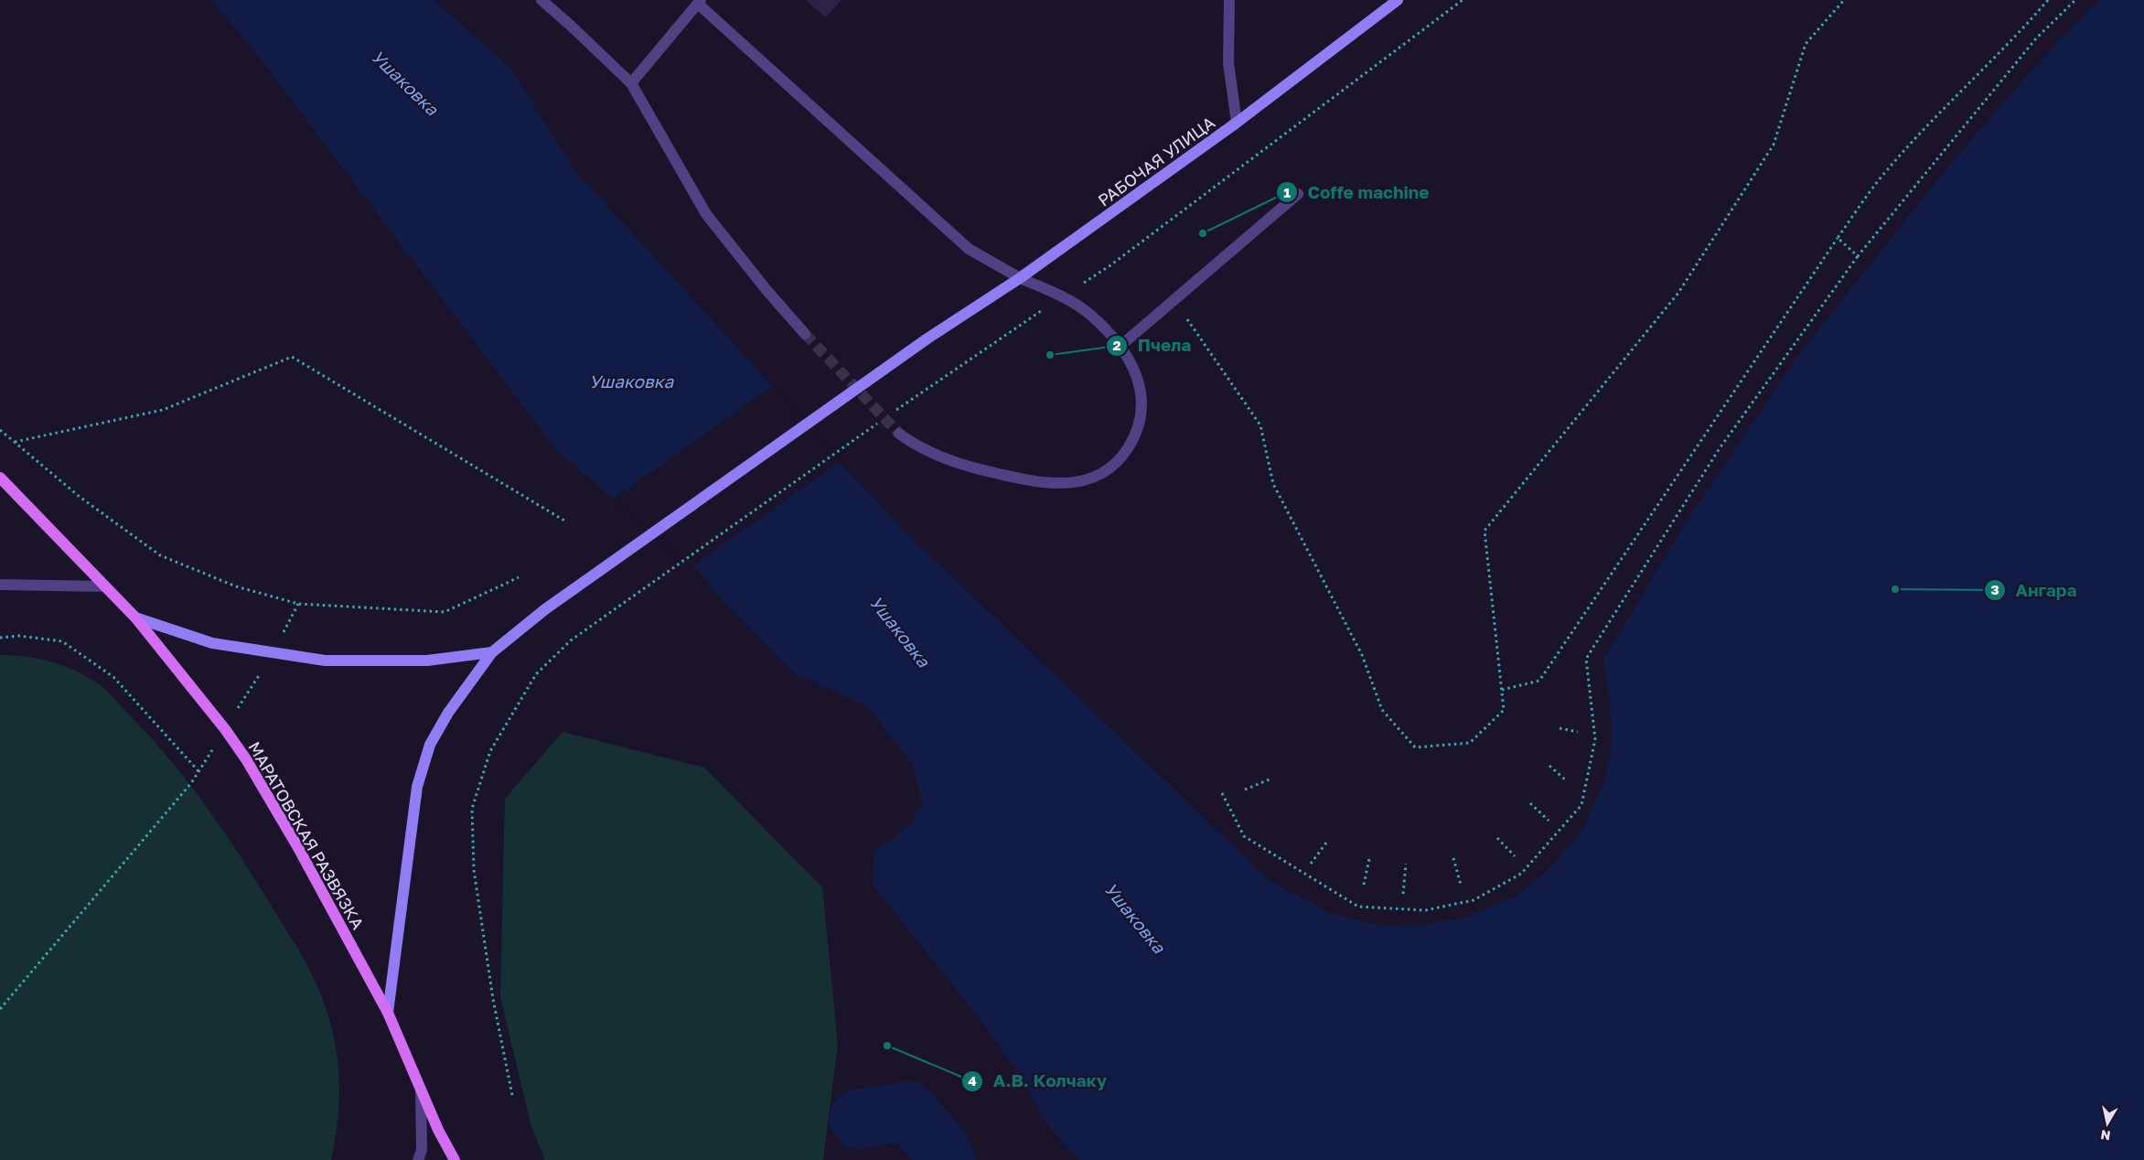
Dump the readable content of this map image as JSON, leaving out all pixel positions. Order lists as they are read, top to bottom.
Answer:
{
  "streets": {
    "main road": ["РАБОЧАЯ УЛИЦА", "МАРАТОВСКАЯ РАЗВЯЗКА"]
  },
  "water": ["Ушаковка"],
  "places": [
    "Coffe machine",
    "Пчела",
    "Ангара",
    "А.В. Колчаку"
  ],
  "north": "bottom"
}
